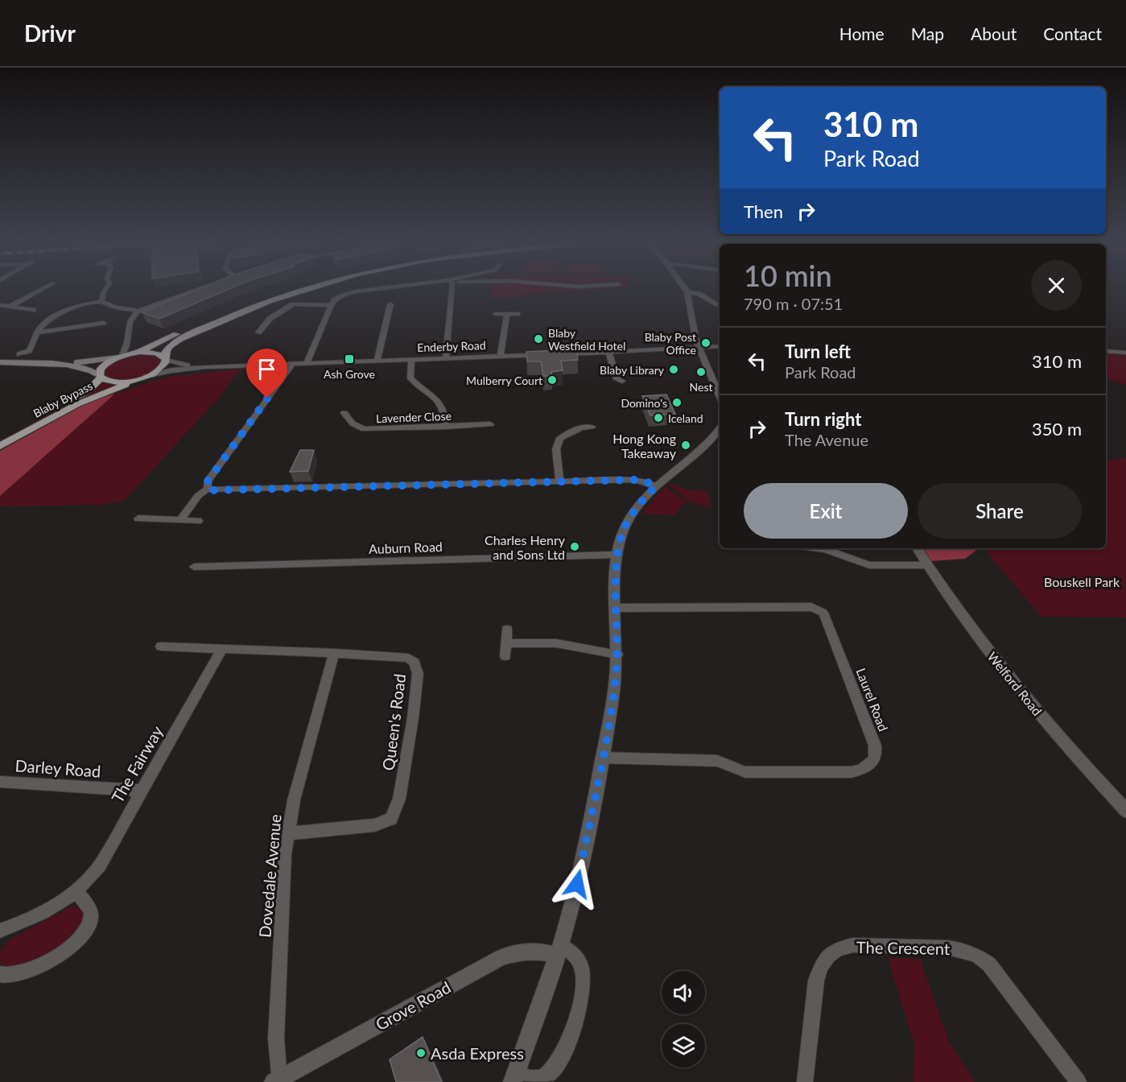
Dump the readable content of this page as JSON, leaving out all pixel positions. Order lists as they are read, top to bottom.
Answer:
{
  "streets": {
    "main road": ["Blaby Bypass"],
    "street": [
      "Enderby Road",
      "Lavender Close",
      "Auburn Road",
      "Welford Road",
      "Laurel Road",
      "Queen's Road",
      "The Fairway",
      "Darley Road",
      "Dovedale Avenue",
      "The Crescent",
      "Grove Road"
    ]
  },
  "crossings": [
    ["Enderby Road", "Blaby Bypass"],
    ["Queen's Road", "The Fairway"],
    ["Queen's Road", "Dovedale Avenue"],
    ["The Fairway", "Darley Road"],
    ["Dovedale Avenue", "Grove Road"]
  ],
  "parks": ["Bouskell Park"],
  "places": {
    "other": [
      "Blaby Westfield Hotel",
      "Blaby Post Office",
      "Blaby Library",
      "Nest",
      "Mulberry Court",
      "Domino's",
      "Iceland",
      "Hong Kong Takeaway",
      "Charles Henry and Sons Ltd",
      "Asda Express"
    ],
    "transit": ["Ash Grove"]
  },
  "page": {
    "header": "Drivr",
    "nav": [
      "Home",
      "Map",
      "About",
      "Contact"
    ],
    "turn": ["310 m", "Park Road"],
    "then": "Then",
    "heading": ["10 min", "790 m · 07:51"],
    "list": [
      {
        "name": "Turn left",
        "note": "Park Road",
        "value": "310 m"
      },
      {
        "name": "Turn right",
        "note": "The Avenue",
        "value": "350 m"
      }
    ],
    "buttons": ["Exit", "Share"]
  }
}
